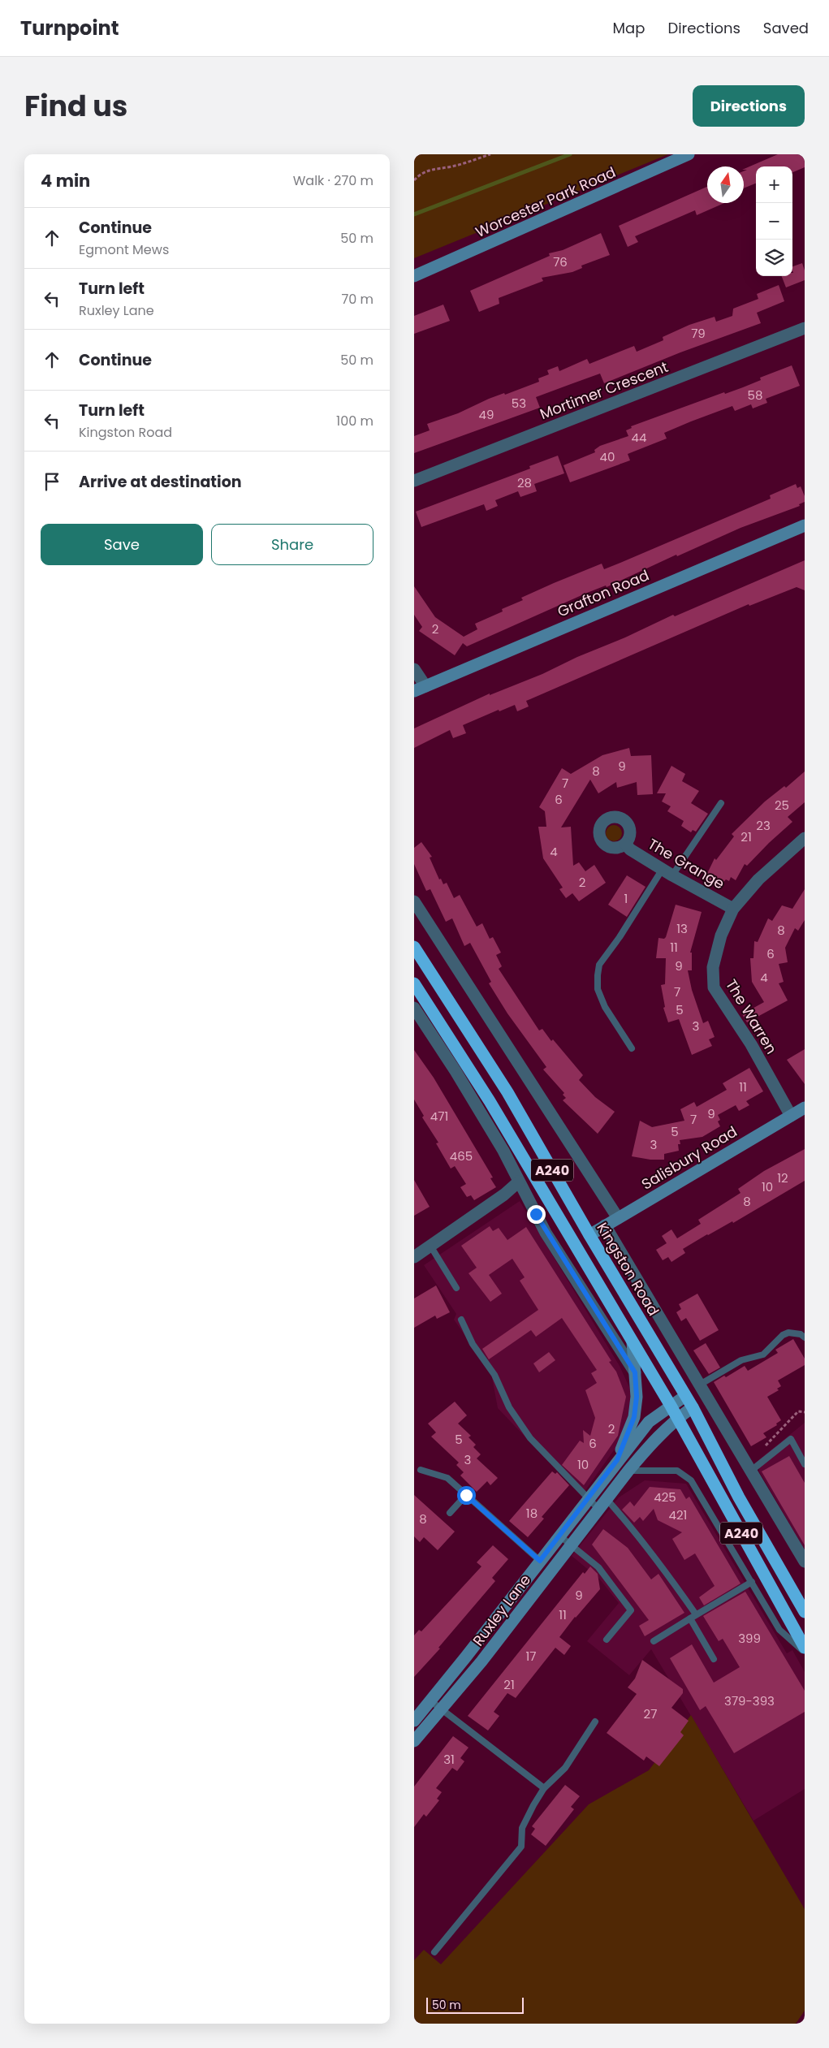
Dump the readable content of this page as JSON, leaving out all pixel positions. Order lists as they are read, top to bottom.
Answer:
{
  "streets": {
    "highway": ["A240", "Kingston Road"],
    "main road": [
      "Worcester Park Road",
      "Grafton Road",
      "Salisbury Road",
      "Ruxley Lane"
    ],
    "street": ["Mortimer Crescent", "The Grange", "The Warren"]
  },
  "crossings": [
    ["The Grange", "The Warren"],
    ["The Warren", "Salisbury Road"],
    ["Salisbury Road", "Kingston Road"],
    ["A240", "Ruxley Lane"],
    ["Kingston Road", "Ruxley Lane"]
  ],
  "house_numbers": [
    "76",
    "79",
    "58",
    "53",
    "49",
    "44",
    "40",
    "28",
    "2",
    "9",
    "8",
    "7",
    "6",
    "25",
    "23",
    "21",
    "4",
    "2",
    "1",
    "13",
    "8",
    "11",
    "6",
    "9",
    "4",
    "7",
    "5",
    "3",
    "11",
    "9",
    "471",
    "7",
    "5",
    "3",
    "465",
    "12",
    "10",
    "8",
    "2",
    "5",
    "6",
    "3",
    "10",
    "425",
    "18",
    "421",
    "8",
    "9",
    "11",
    "399",
    "17",
    "21",
    "379-393",
    "27",
    "31"
  ],
  "scale_bar": "50 m",
  "north": "top",
  "page": {
    "header": "Turnpoint",
    "nav": ["Map", "Directions", "Saved"],
    "title": "Find us",
    "buttons": [
      "Directions",
      ["Save", "Share"]
    ],
    "heading": ["4 min", "Walk · 270 m"],
    "map_buttons": ["+", "−"],
    "list": [
      ["Continue", "Egmont Mews", "50 m"],
      ["Turn left", "Ruxley Lane", "70 m"],
      ["Continue", "50 m"],
      ["Turn left", "Kingston Road", "100 m"],
      "Arrive at destination"
    ],
    "scale": "50 m"
  }
}
